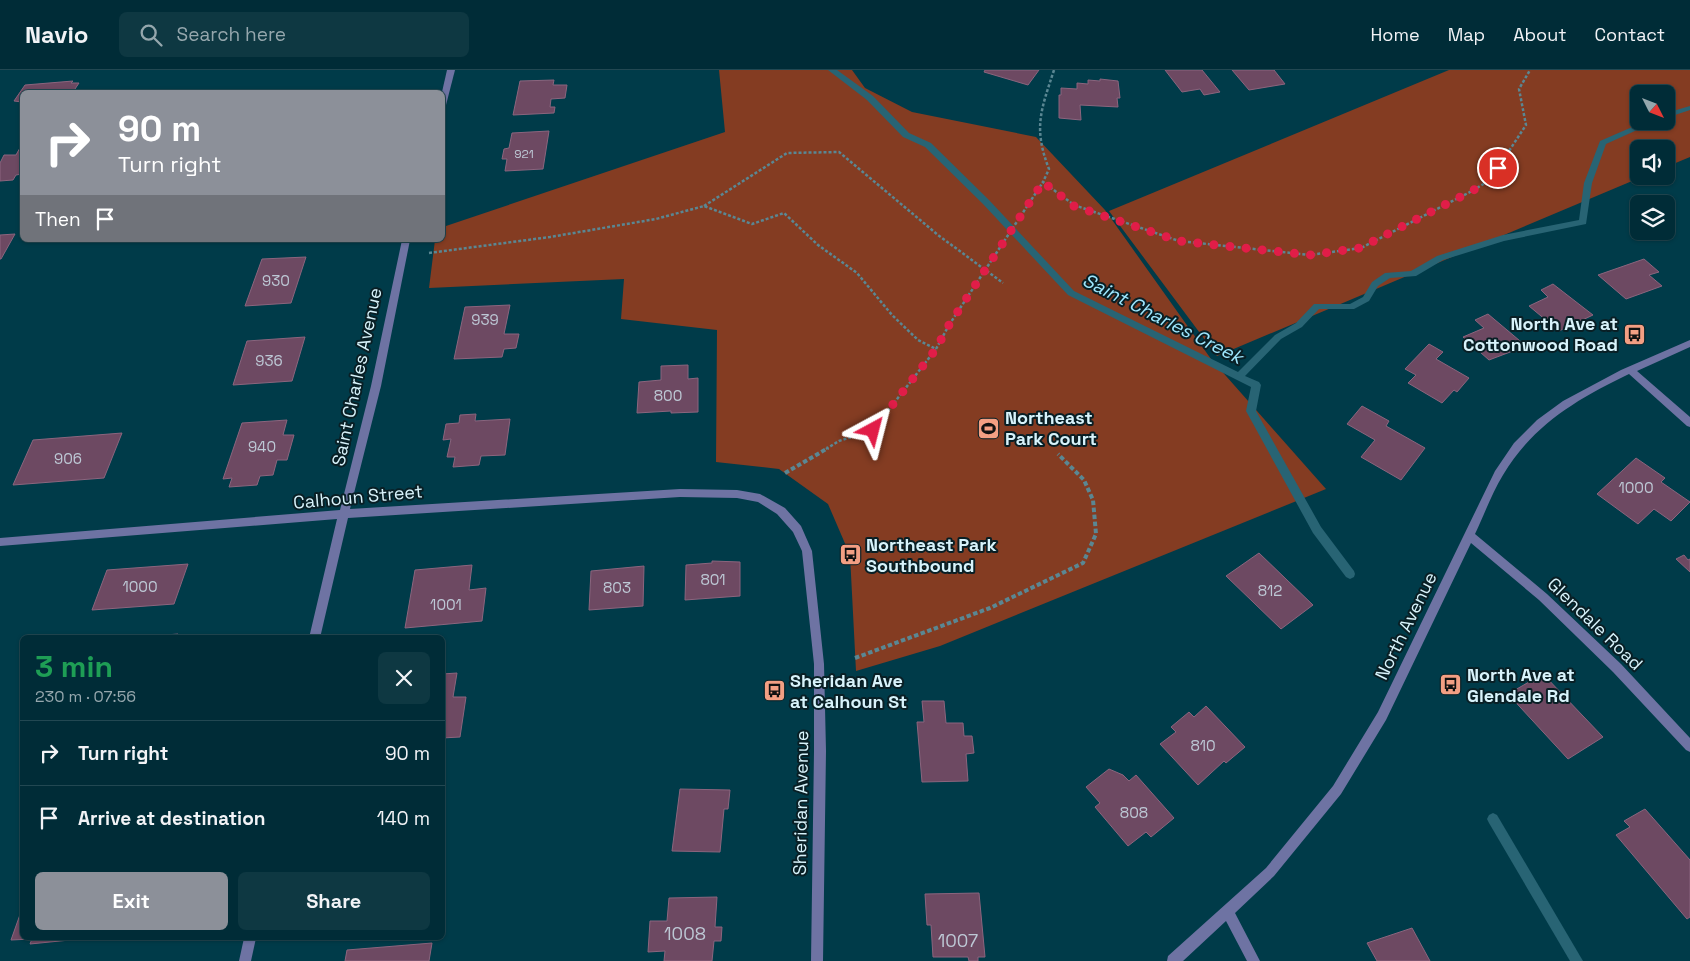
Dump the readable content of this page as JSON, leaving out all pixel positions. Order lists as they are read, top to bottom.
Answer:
{
  "streets": {
    "street": [
      "Saint Charles Avenue",
      "Calhoun Street",
      "Glendale Road",
      "North Avenue",
      "Sheridan Avenue"
    ]
  },
  "crossings": [
    ["Saint Charles Avenue", "Calhoun Street"],
    ["Calhoun Street", "Sheridan Avenue"],
    ["Glendale Road", "North Avenue"]
  ],
  "water": ["Saint Charles Creek"],
  "places": {
    "bus stop": [
      "North Ave at Cottonwood Road",
      "Northeast Park Southbound",
      "North Ave at Glendale Rd",
      "Sheridan Ave at Calhoun St"
    ],
    "sports": ["Northeast Park Court"]
  },
  "house_numbers": [
    "921",
    "930",
    "939",
    "936",
    "800",
    "940",
    "906",
    "1000",
    "801",
    "1000",
    "803",
    "812",
    "1001",
    "810",
    "808",
    "1008",
    "1007"
  ],
  "north": "bottom right",
  "page": {
    "header": "Navio",
    "search": "Search here",
    "nav": [
      "Home",
      "Map",
      "About",
      "Contact"
    ],
    "turn": ["90 m", "Turn right"],
    "then": "Then",
    "heading": ["3 min", "230 m · 07:56"],
    "list": [
      {
        "name": "Turn right",
        "value": "90 m"
      },
      {
        "name": "Arrive at destination",
        "value": "140 m"
      }
    ],
    "buttons": ["Exit", "Share"]
  }
}
